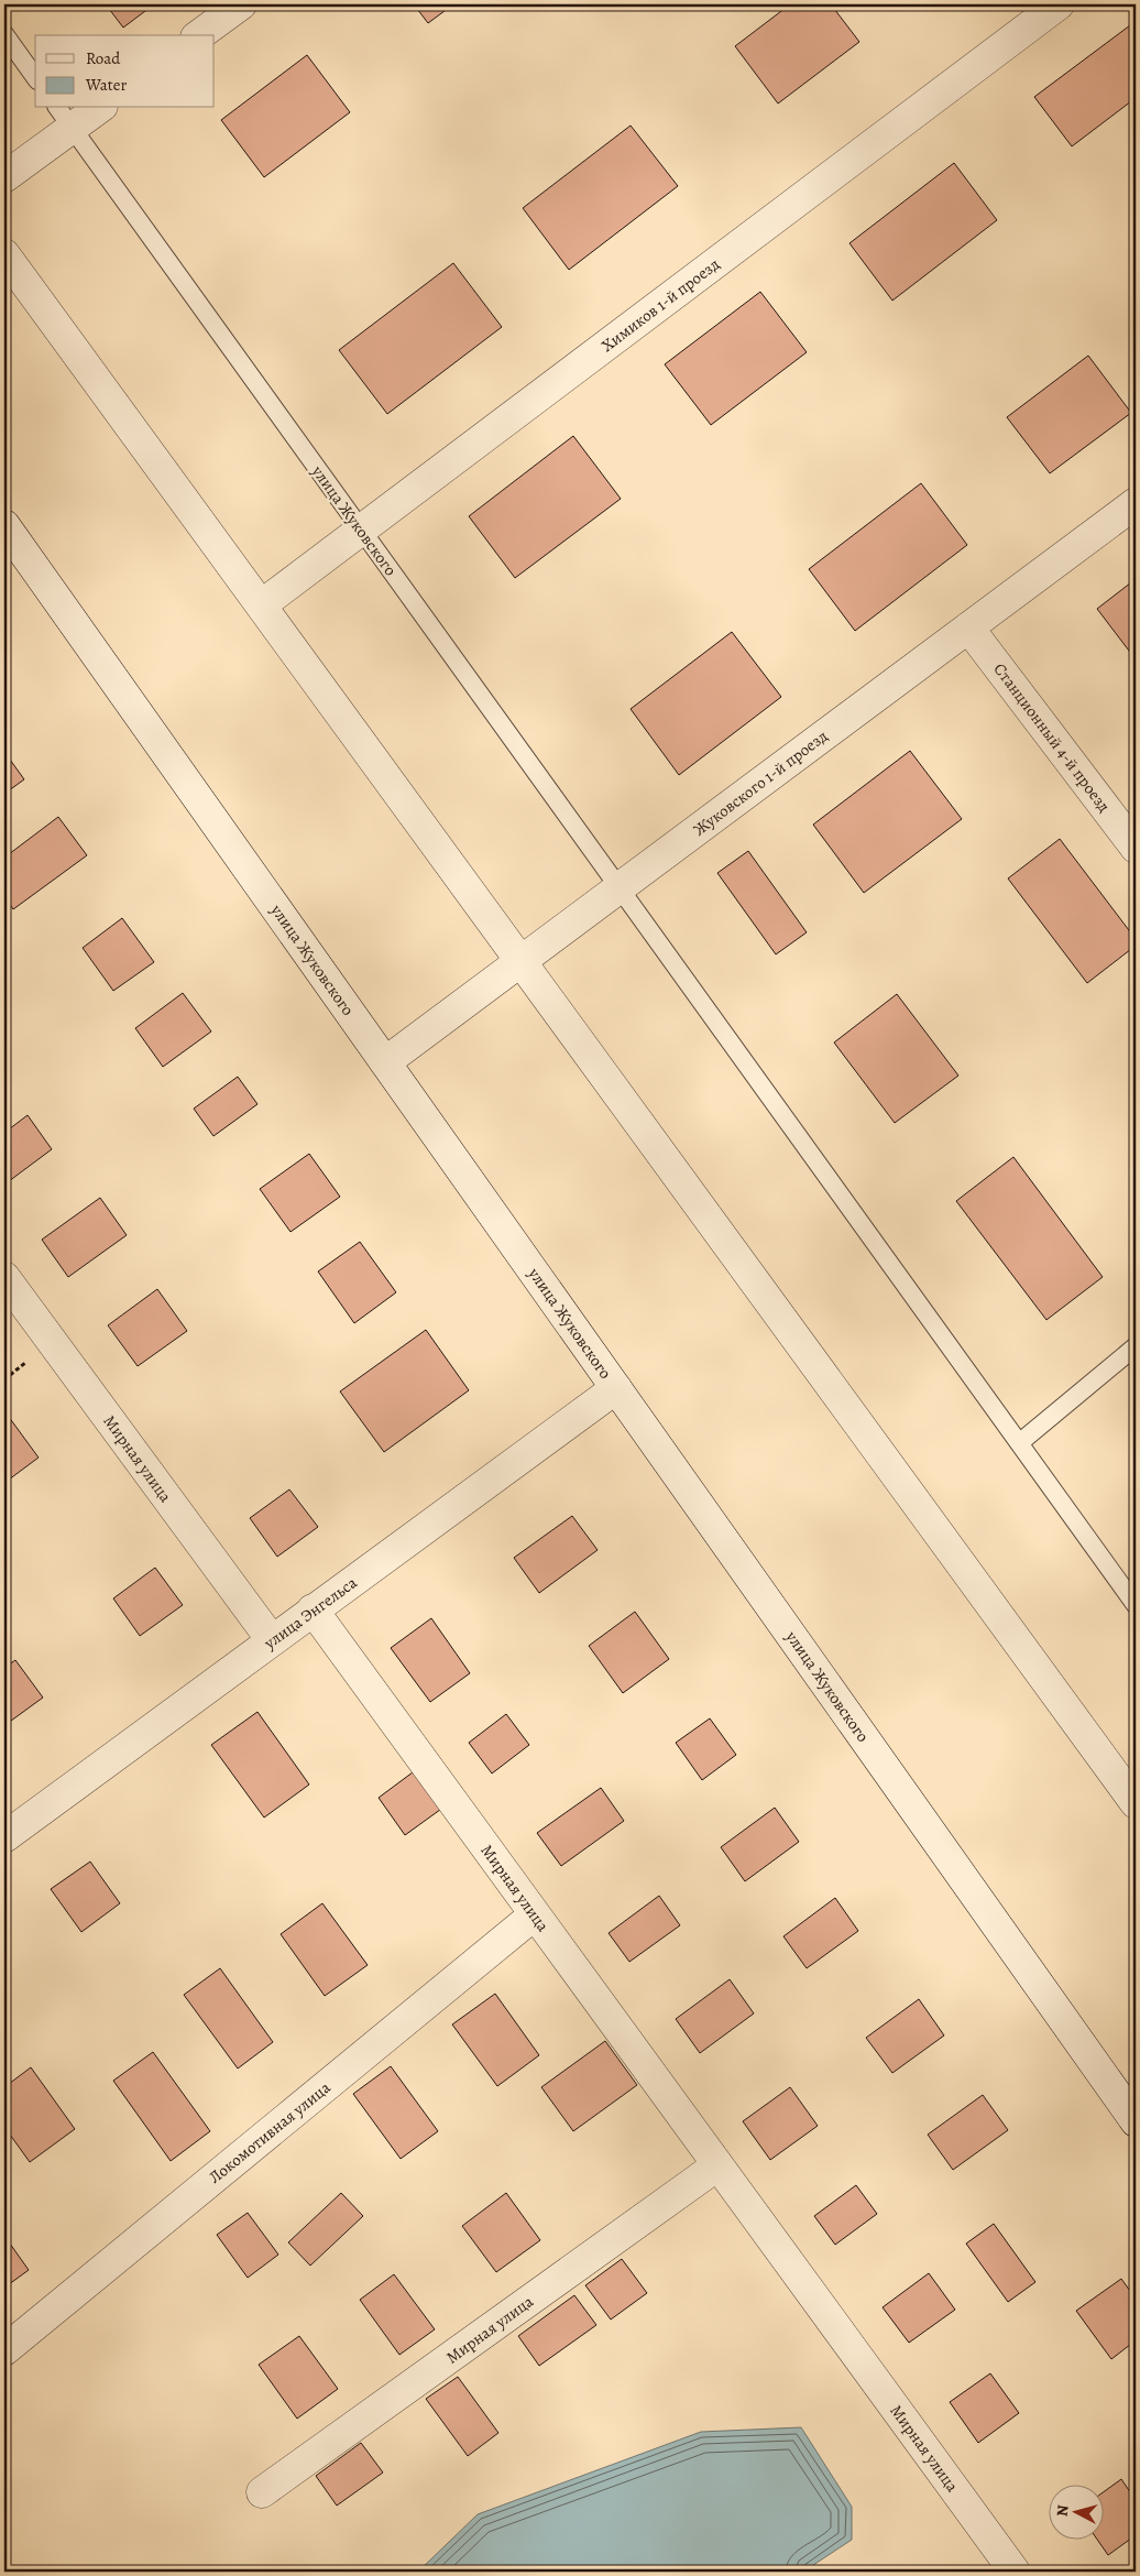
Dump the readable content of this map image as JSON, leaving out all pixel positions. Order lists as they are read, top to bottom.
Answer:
{
  "streets": {
    "street": [
      "Химиков 1-й проезд",
      "улица Жуковского",
      "Станционный 4-й проезд",
      "Жуковского 1-й проезд",
      "Мирная улица",
      "улица Энгельса",
      "Локомотивная улица"
    ]
  },
  "crossings": [
    ["Химиков 1-й проезд", "улица Жуковского"],
    ["улица Жуковского", "Жуковского 1-й проезд"],
    ["улица Жуковского", "улица Энгельса"],
    ["Станционный 4-й проезд", "Жуковского 1-й проезд"],
    ["Мирная улица", "улица Энгельса"],
    ["Мирная улица", "Локомотивная улица"]
  ],
  "legend": ["Road", "Water"],
  "north": "left"
}
